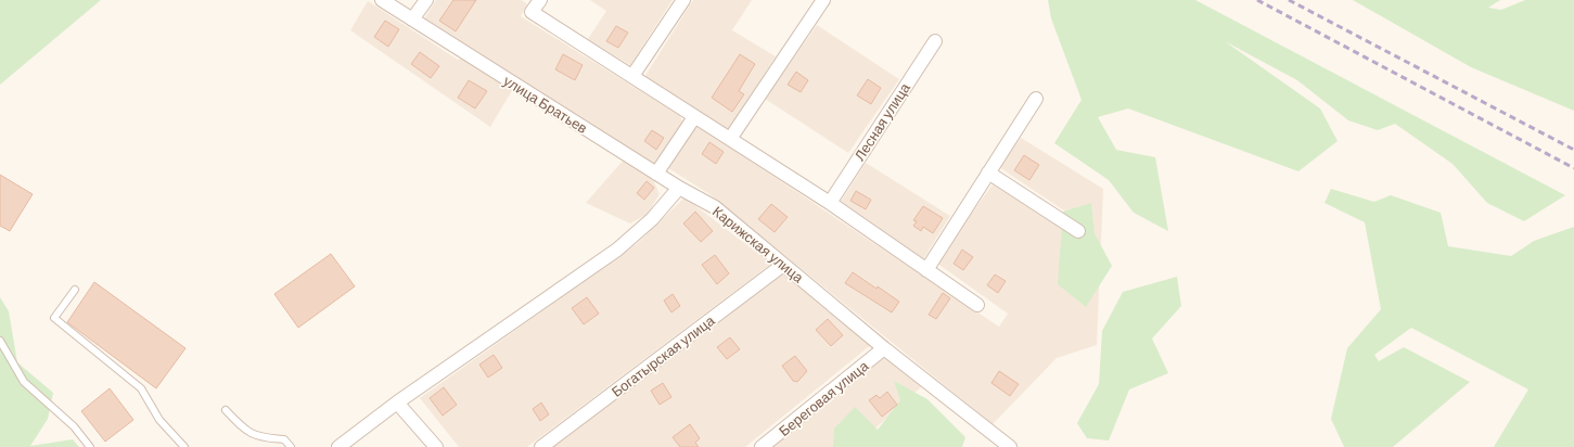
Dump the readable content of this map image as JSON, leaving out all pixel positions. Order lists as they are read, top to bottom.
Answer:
{
  "streets": {
    "street": [
      "улица Братьев",
      "Лесная улица",
      "Карижская улица",
      "Богатырская улица",
      "Береговая улица"
    ]
  },
  "crossings": [
    ["улица Братьев", "Карижская улица"],
    ["Карижская улица", "Богатырская улица"],
    ["Карижская улица", "Береговая улица"]
  ]
}
